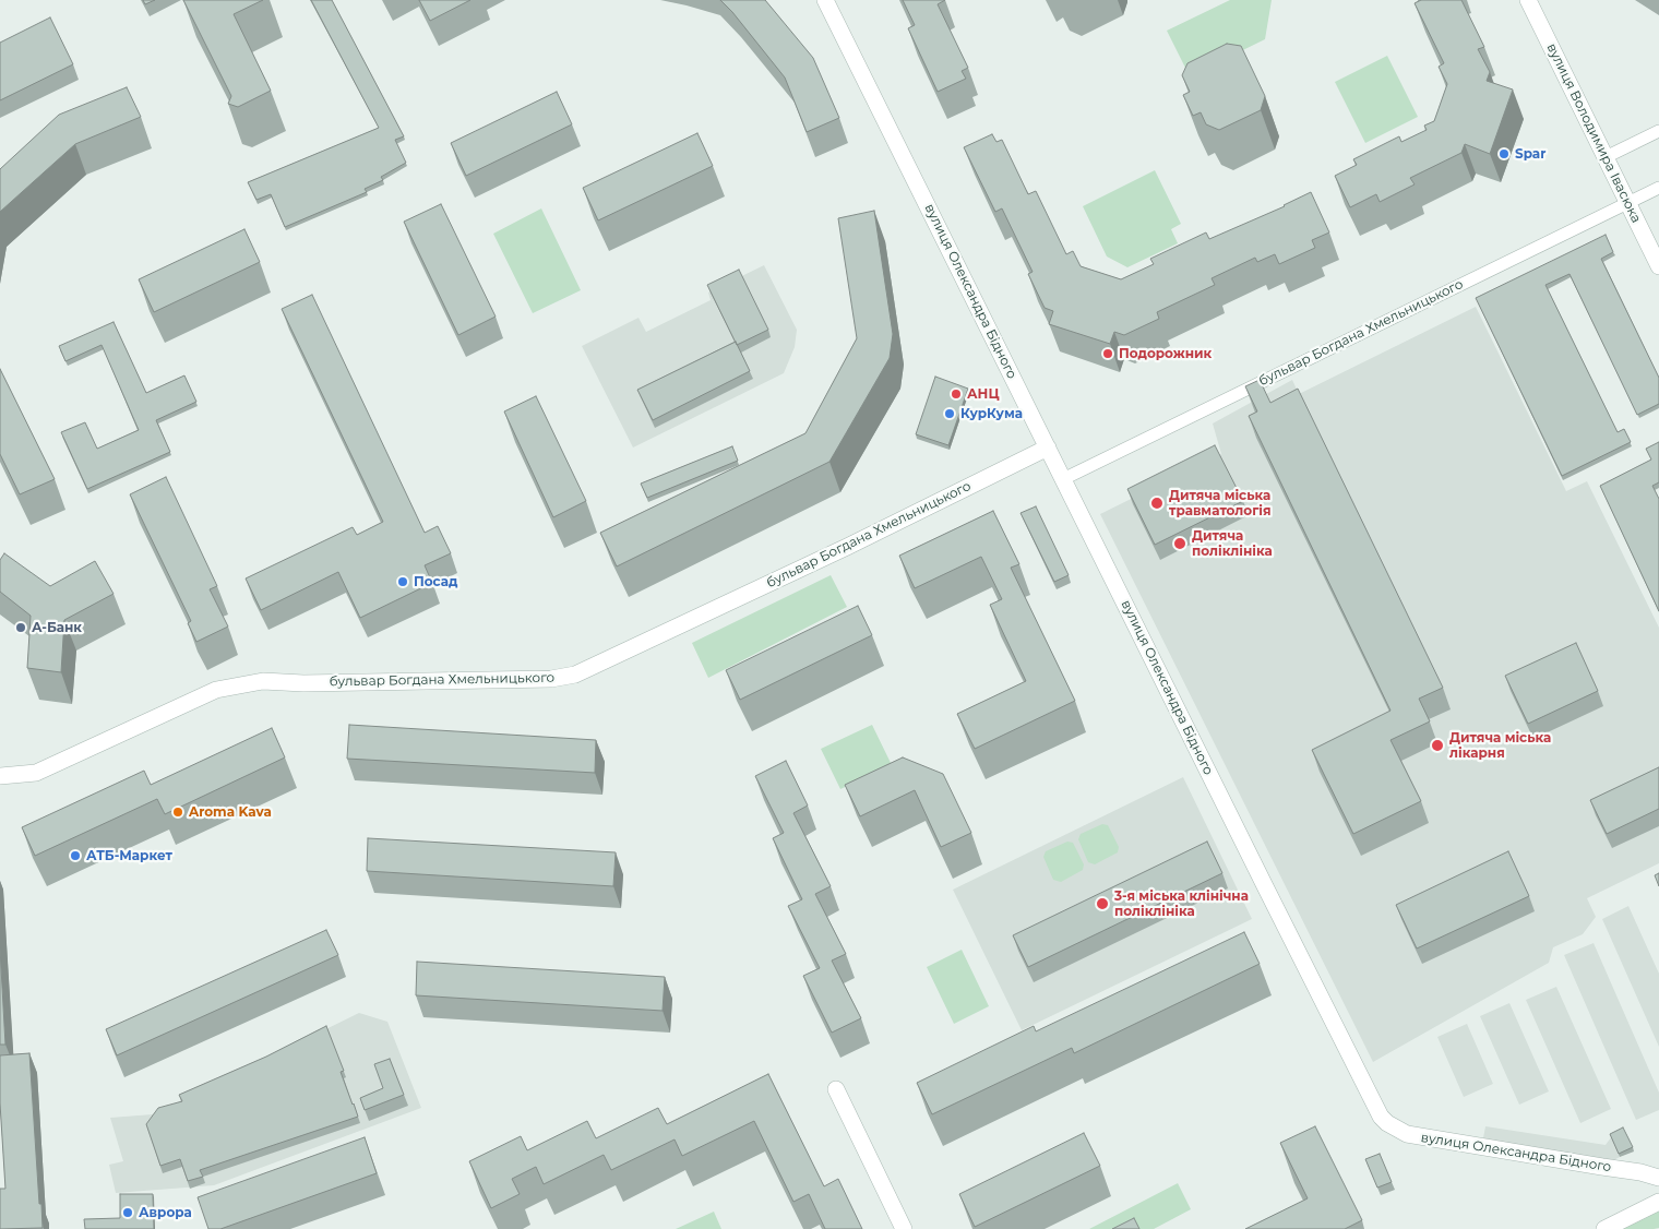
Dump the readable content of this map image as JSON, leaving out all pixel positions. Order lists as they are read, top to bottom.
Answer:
{
  "streets": {
    "street": ["вулиця Володимира Івасюка", "вулиця Олександра Бідного", "бульвар Богдана Хмельницького"]
  },
  "crossings": [
    ["вулиця Володимира Івасюка", "бульвар Богдана Хмельницького"],
    ["вулиця Олександра Бідного", "бульвар Богдана Хмельницького"]
  ],
  "places": [
    "Spar",
    "Подорожник",
    "АНЦ",
    "КурКума",
    "Дитяча міська травматологія",
    "Дитяча поліклініка",
    "Посад",
    "А-Банк",
    "Дитяча міська лікарня",
    "Aroma Kava",
    "АТБ-Маркет",
    "3-я міська клінічна поліклініка",
    "Аврора"
  ]
}
